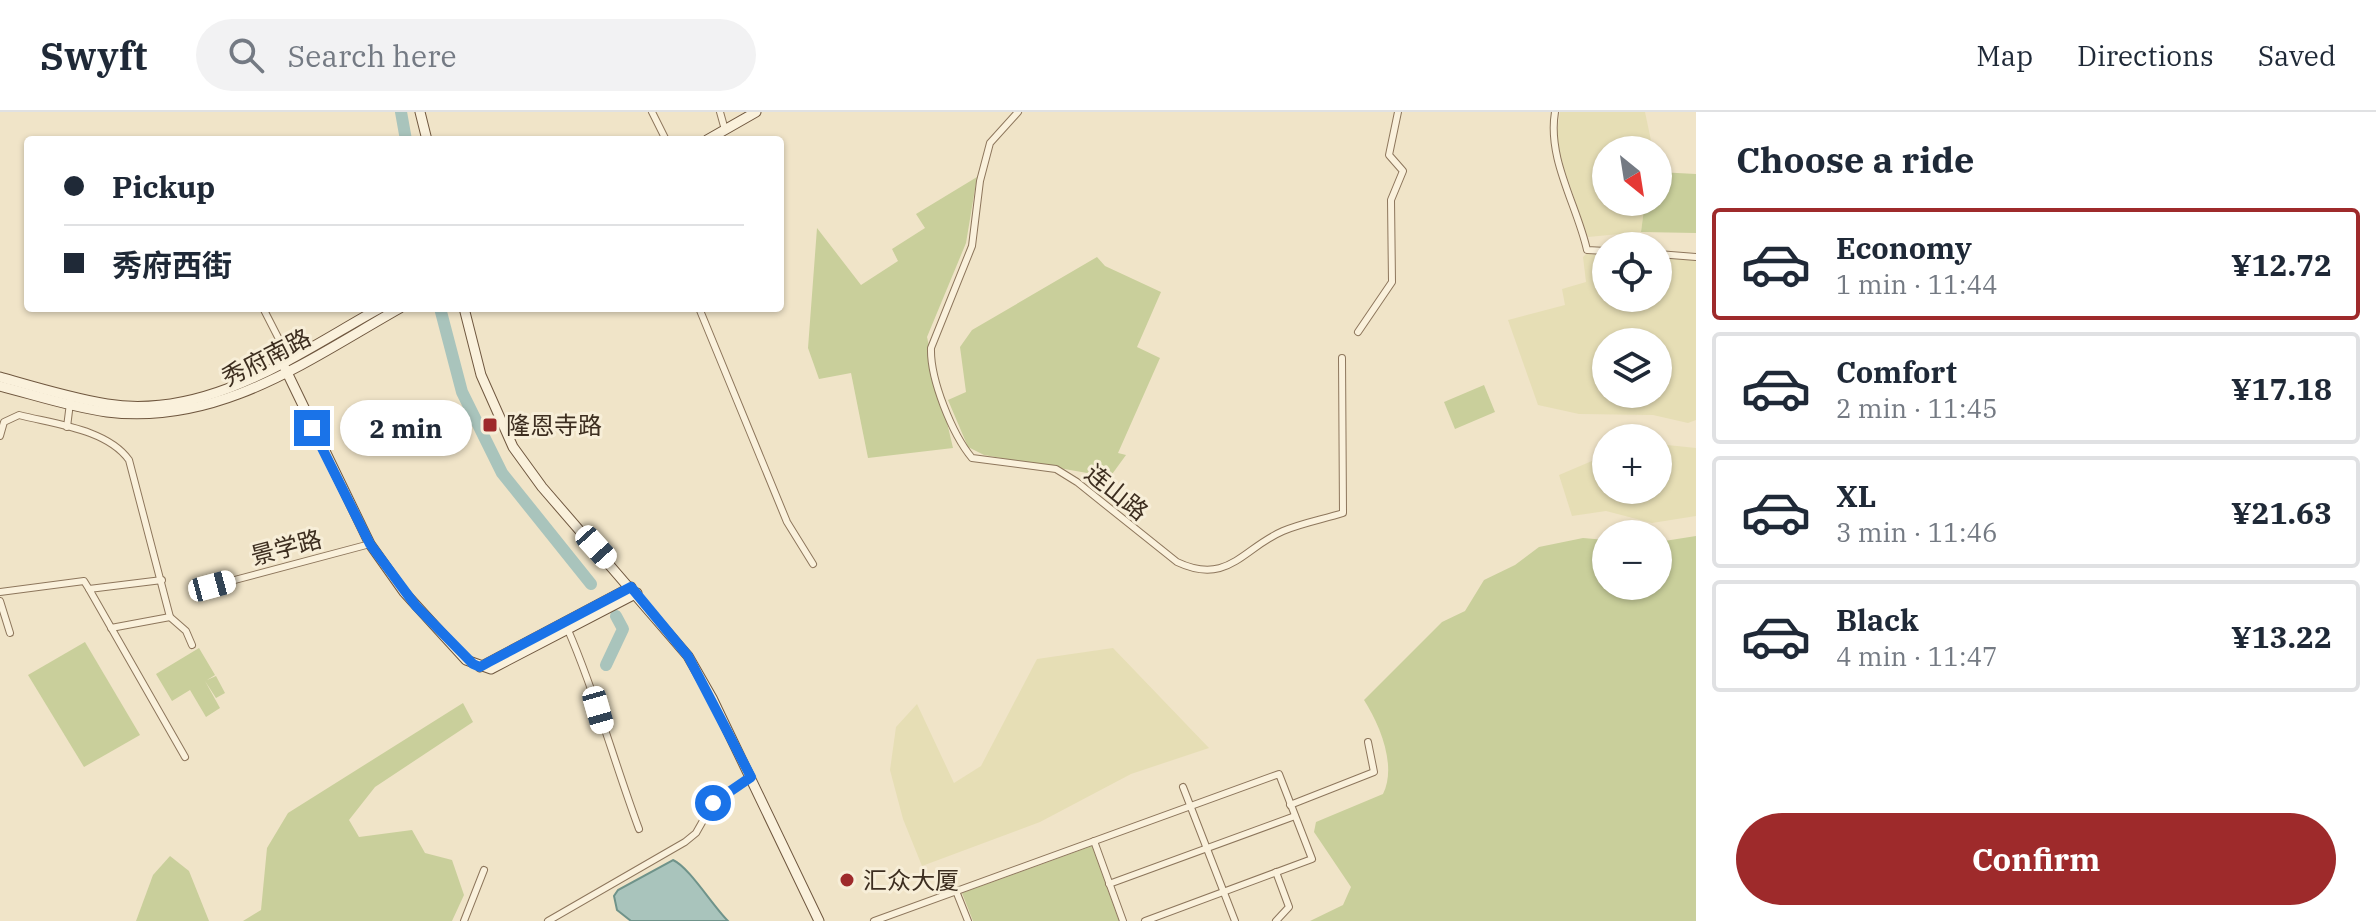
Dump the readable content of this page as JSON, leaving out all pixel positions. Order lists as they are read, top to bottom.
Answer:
{
  "streets": {
    "street": ["秀府南路", "连山路", "景学路"]
  },
  "places": {
    "transit": ["隆恩寺路"],
    "other": ["汇众大厦"]
  },
  "north": "bottom right",
  "page": {
    "header": "Swyft",
    "search": "Search here",
    "nav": ["Map", "Directions", "Saved"],
    "heading": "Choose a ride",
    "map_buttons": ["+", "−"],
    "banner": ["Pickup", "秀府西街"],
    "list": [
      {
        "name": "Economy",
        "note": "1 min · 11:44",
        "value": "¥12.72"
      },
      {
        "name": "Comfort",
        "note": "2 min · 11:45",
        "value": "¥17.18"
      },
      {
        "name": "XL",
        "note": "3 min · 11:46",
        "value": "¥21.63"
      },
      {
        "name": "Black",
        "note": "4 min · 11:47",
        "value": "¥13.22"
      }
    ],
    "bubble": "2 min",
    "buttons": "Confirm"
  }
}
